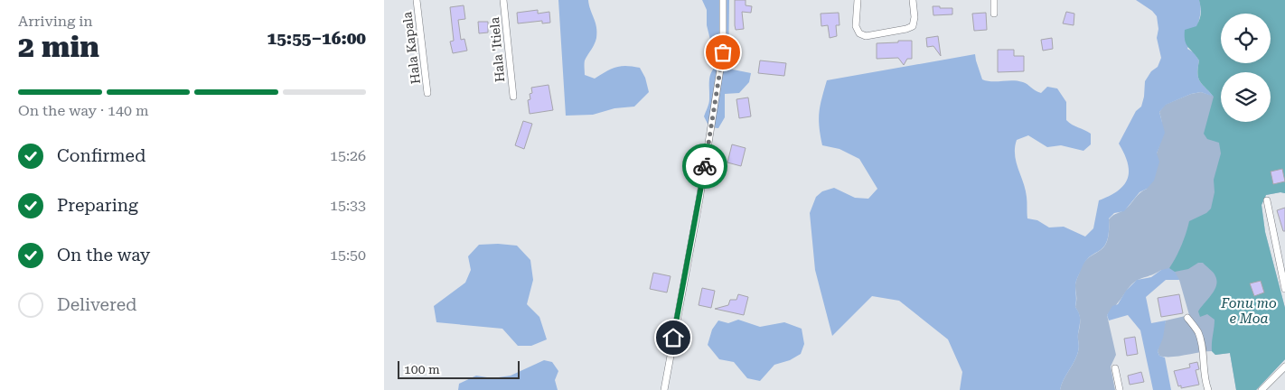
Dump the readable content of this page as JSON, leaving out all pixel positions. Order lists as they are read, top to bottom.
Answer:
{
  "streets": {
    "street": ["Hala Kapala", "Hala 'Itiela"]
  },
  "water": ["Fonu mo e Moa"],
  "scale_bar": "100 m",
  "page": {
    "heading": ["2 min", "Arriving in", "15:55–16:00"],
    "bar": "On the way · 140 m",
    "list": [
      ["Confirmed", "15:26"],
      ["Preparing", "15:33"],
      ["On the way", "15:50"],
      "Delivered"
    ],
    "scale": "100 m"
  }
}
